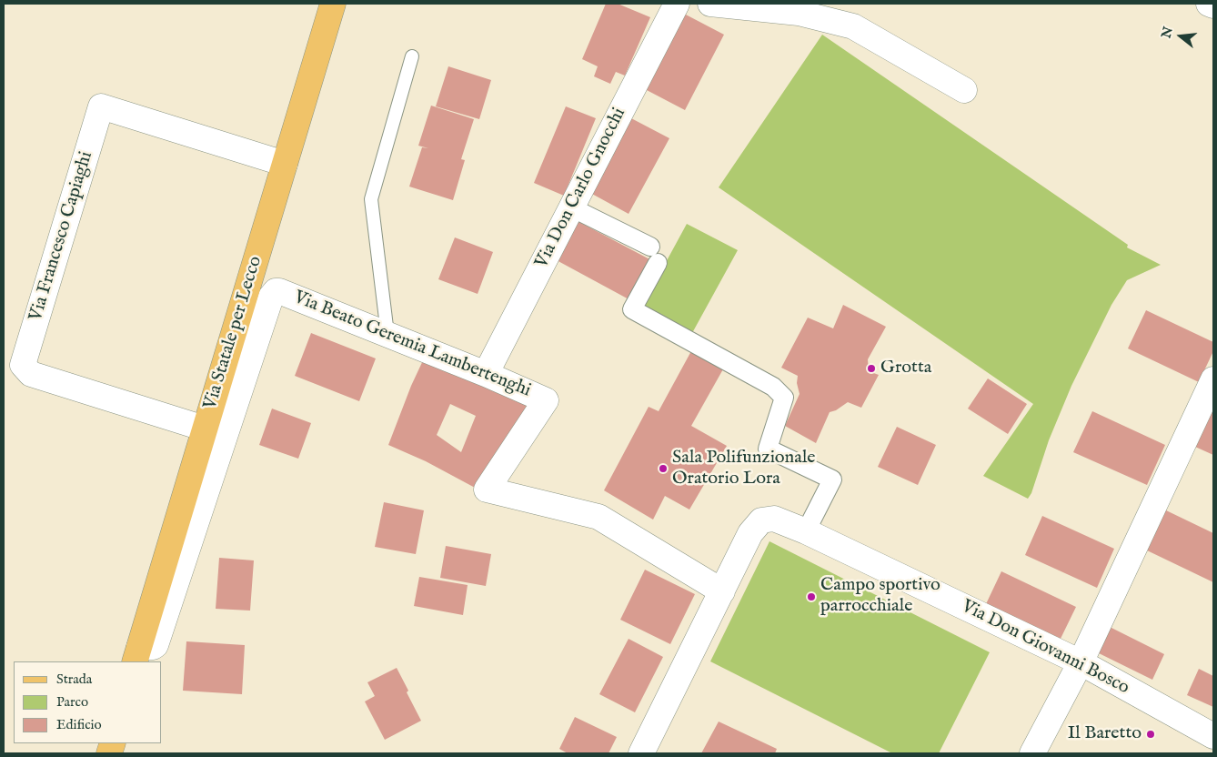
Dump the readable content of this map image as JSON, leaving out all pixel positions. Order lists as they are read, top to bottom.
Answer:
{
  "streets": {
    "main road": ["Via Statale per Lecco"],
    "street": [
      "Via Don Carlo Gnocchi",
      "Via Francesco Capiaghi",
      "Via Beato Geremia Lambertenghi",
      "Via Don Giovanni Bosco"
    ]
  },
  "crossings": [
    ["Via Don Carlo Gnocchi", "Via Beato Geremia Lambertenghi"],
    ["Via Francesco Capiaghi", "Via Statale per Lecco"],
    ["Via Statale per Lecco", "Via Beato Geremia Lambertenghi"],
    ["Via Beato Geremia Lambertenghi", "Via Don Giovanni Bosco"]
  ],
  "places": [
    "Grotta",
    "Sala Polifunzionale Oratorio Lora",
    "Campo sportivo parrocchiale",
    "Il Baretto"
  ],
  "legend": ["Strada", "Parco", "Edificio"],
  "north": "left"
}
